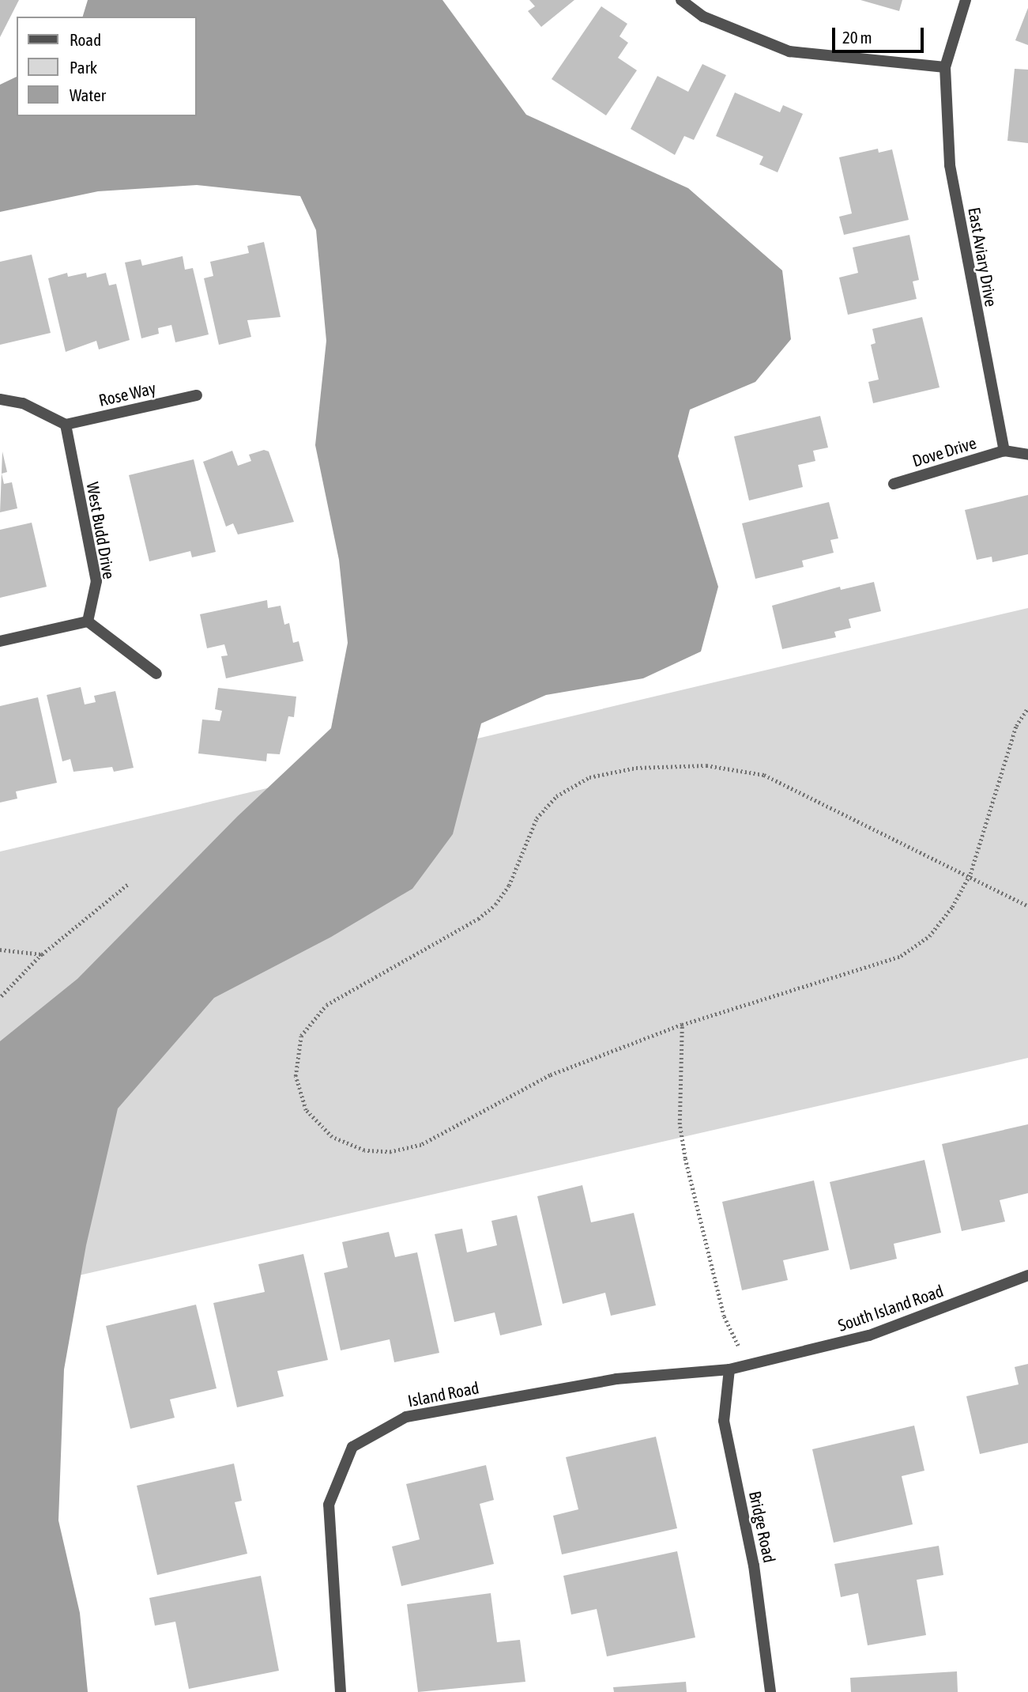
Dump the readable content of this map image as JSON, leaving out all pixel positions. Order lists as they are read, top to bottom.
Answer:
{
  "streets": {
    "street": [
      "East Aviary Drive",
      "Rose Way",
      "Dove Drive",
      "West Budd Drive",
      "South Island Road",
      "Island Road",
      "Bridge Road"
    ]
  },
  "crossings": [
    ["East Aviary Drive", "Dove Drive"],
    ["Rose Way", "West Budd Drive"],
    ["South Island Road", "Island Road"],
    ["South Island Road", "Bridge Road"],
    ["Island Road", "Bridge Road"]
  ],
  "legend": ["Road", "Park", "Water"],
  "scale_bar": "20 m"
}
